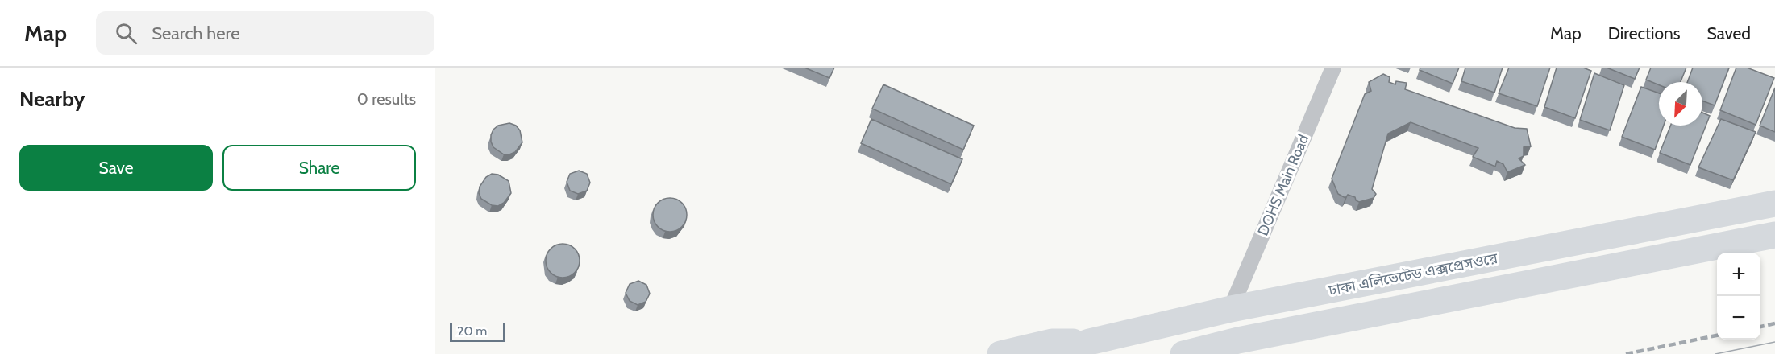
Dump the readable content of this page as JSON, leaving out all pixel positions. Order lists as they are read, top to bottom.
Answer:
{
  "streets": {
    "highway": ["ঢাকা এলিভেটেড এক্সপ্রেসওয়ে"],
    "street": ["DOHS Main Road"]
  },
  "scale_bar": "20 m",
  "north": "bottom left",
  "page": {
    "header": "Map",
    "search": "Search here",
    "nav": ["Map", "Directions", "Saved"],
    "heading": ["Nearby", "0 results"],
    "buttons": ["Save", "Share"],
    "map_buttons": ["+", "−"],
    "scale": "20 m"
  }
}
